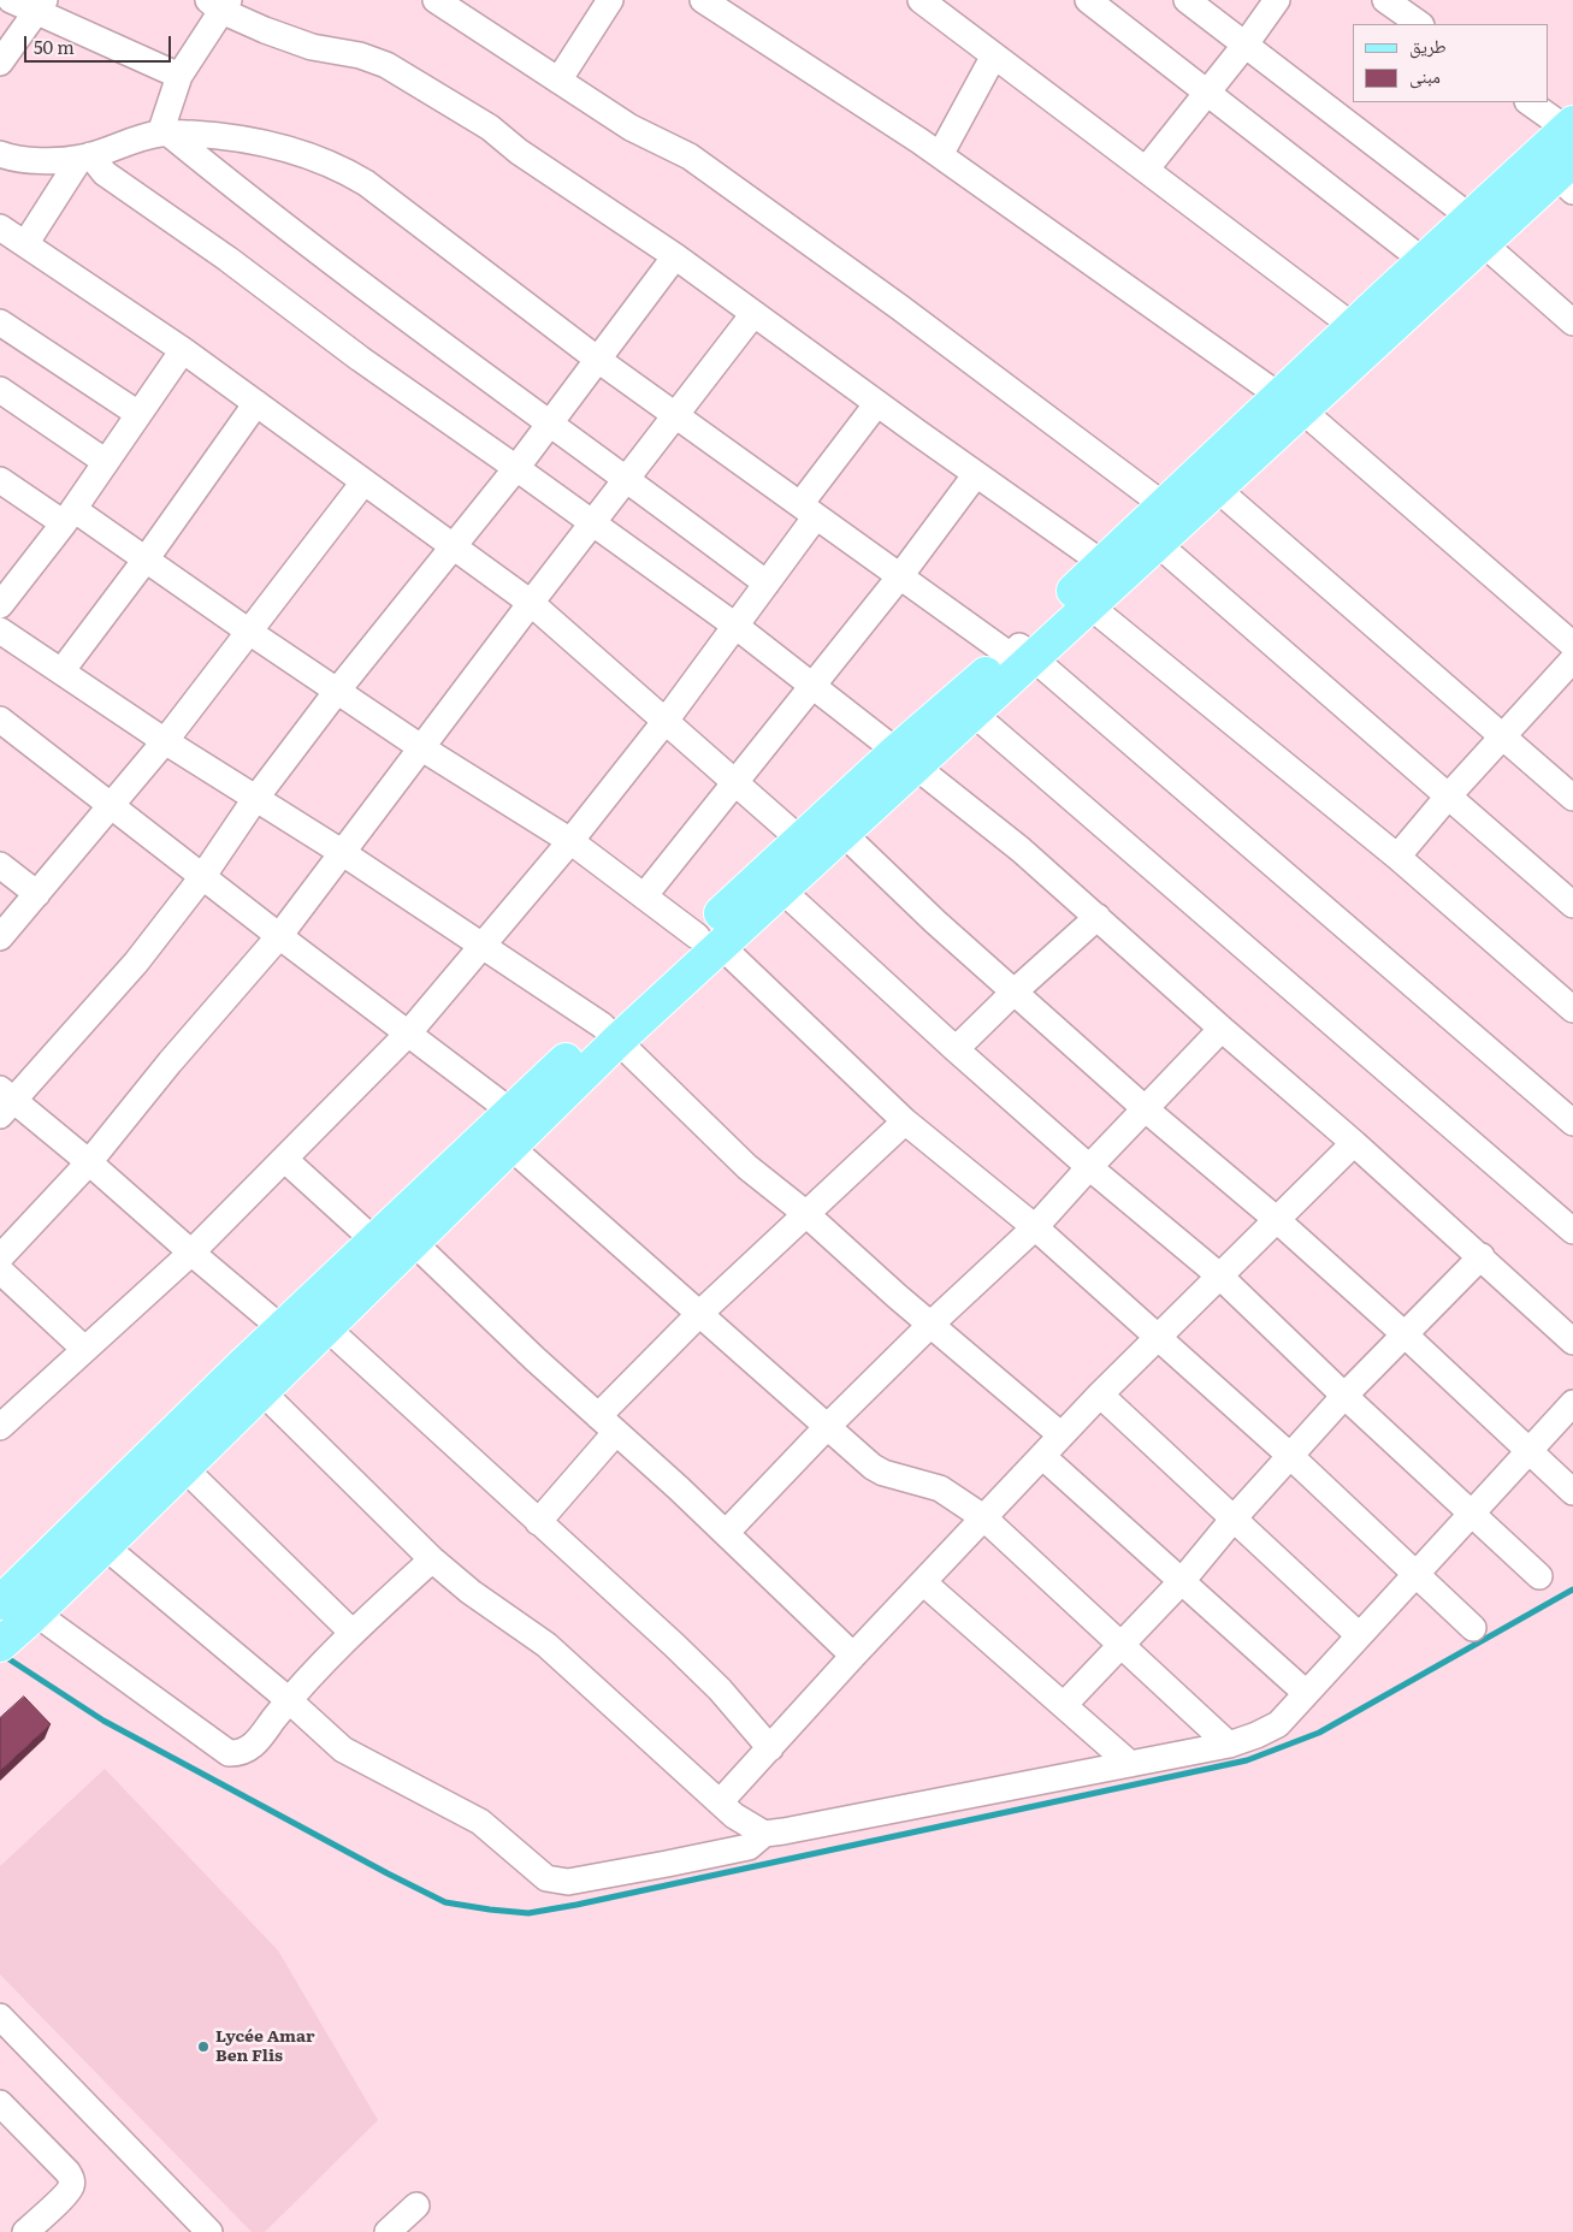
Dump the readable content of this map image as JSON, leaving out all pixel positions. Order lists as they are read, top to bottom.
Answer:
{
  "places": ["Lycée Amar Ben Flis"],
  "legend": ["طريق", "مبنى"],
  "scale_bar": "50 m"
}
